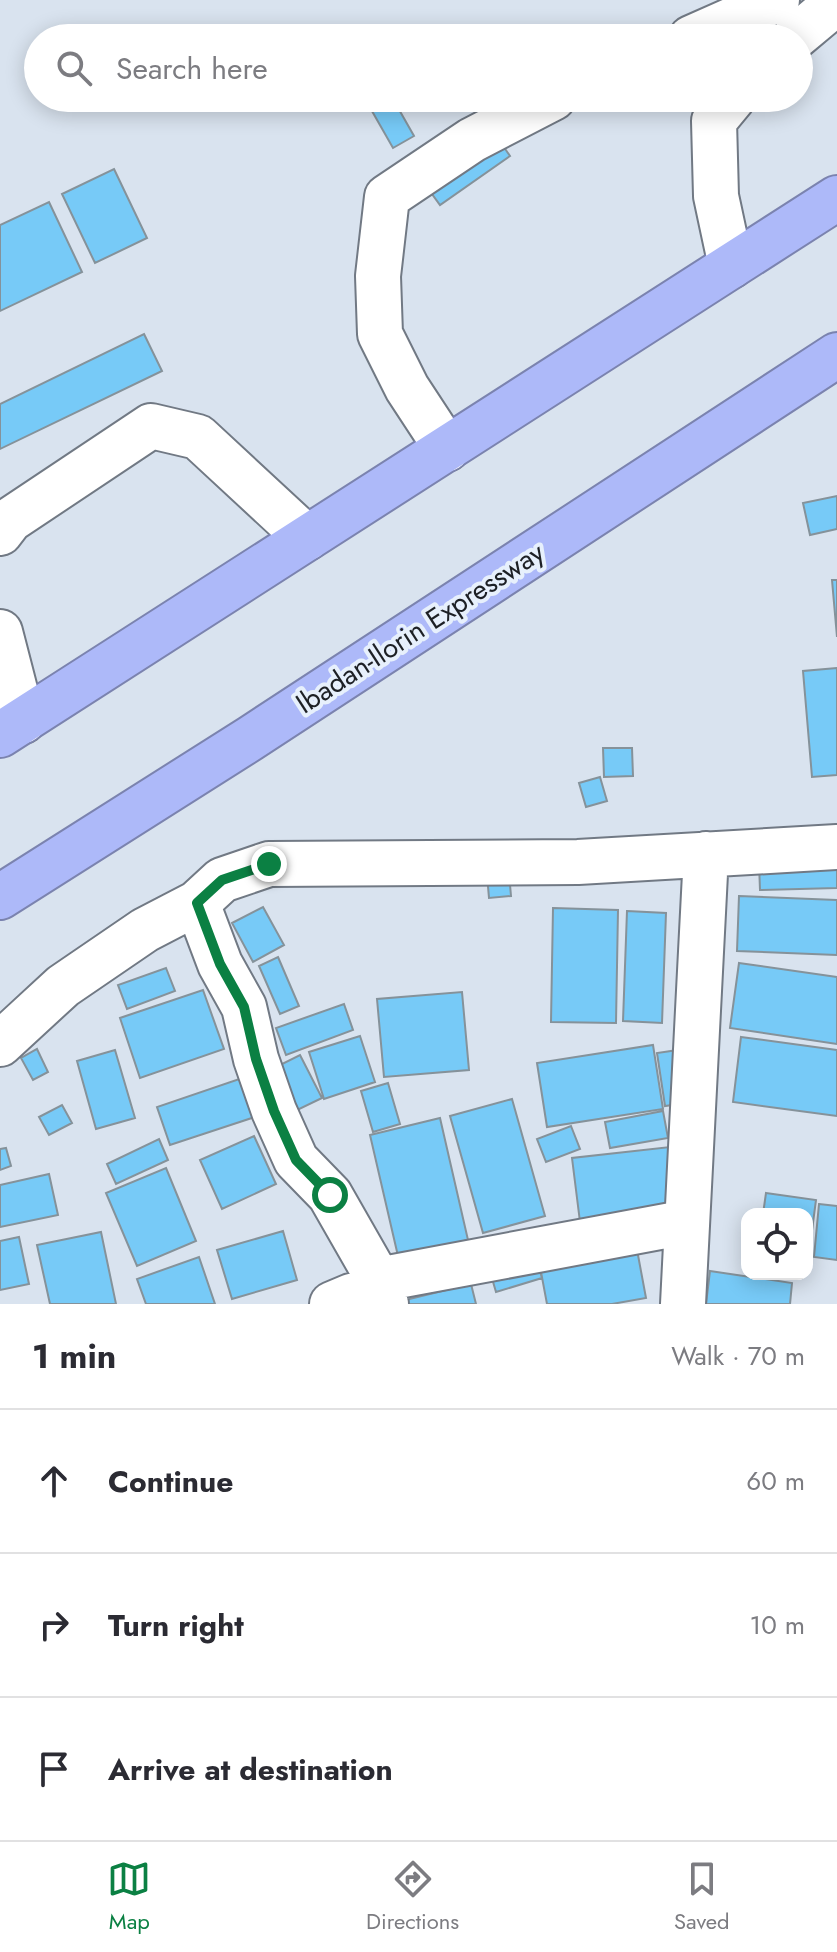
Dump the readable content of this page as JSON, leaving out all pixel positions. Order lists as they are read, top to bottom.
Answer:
{
  "streets": {
    "highway": ["Ibadan-Ilorin Expressway"]
  },
  "page": {
    "search": "Search here",
    "heading": ["1 min", "Walk · 70 m"],
    "list": [
      ["Continue", "60 m"],
      ["Turn right", "10 m"],
      "Arrive at destination"
    ],
    "nav": ["Map", "Directions", "Saved"]
  }
}
